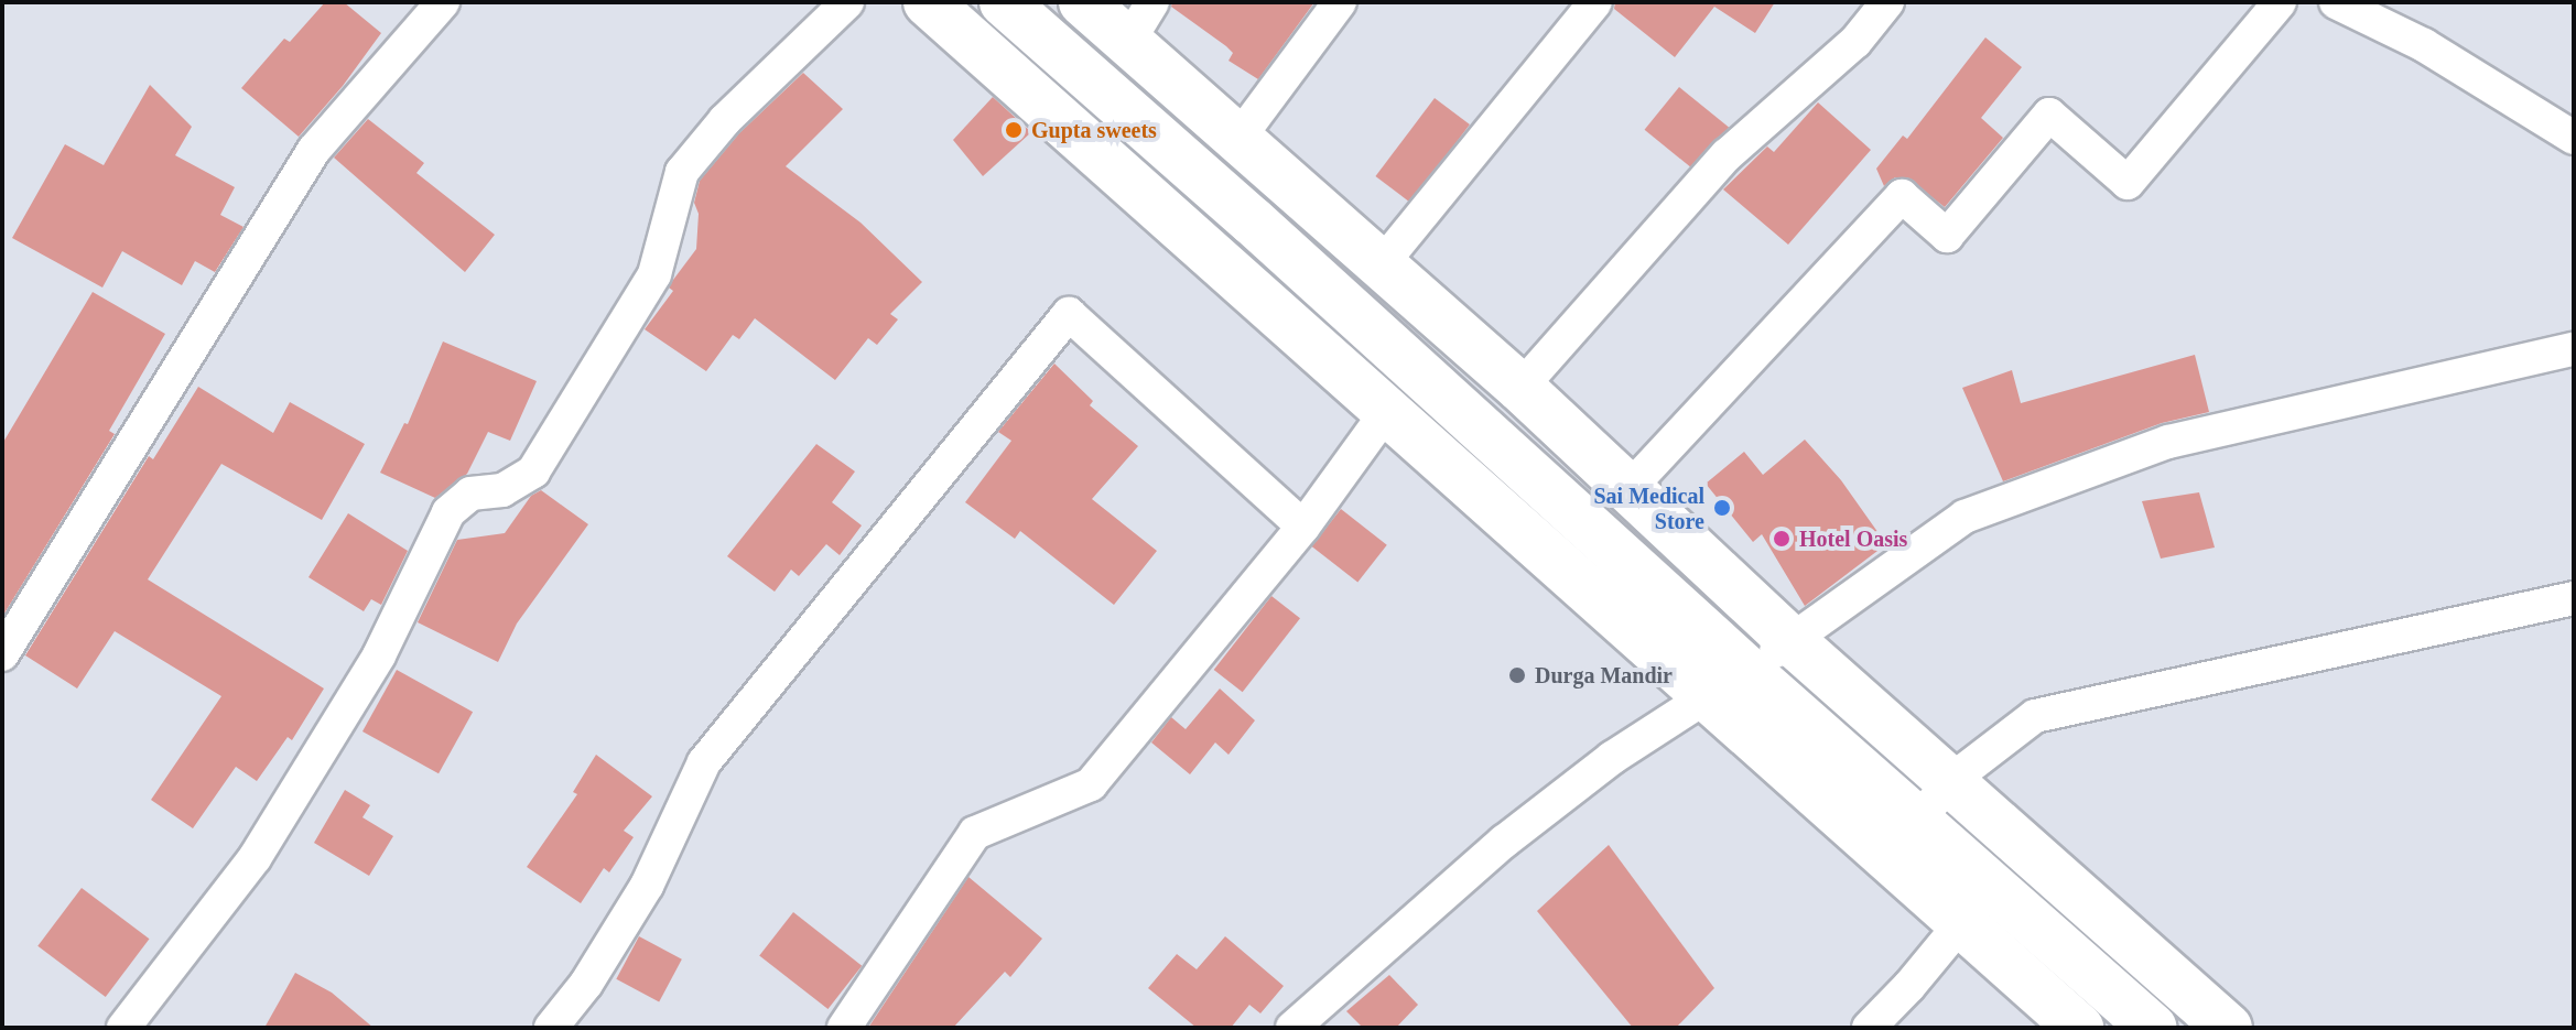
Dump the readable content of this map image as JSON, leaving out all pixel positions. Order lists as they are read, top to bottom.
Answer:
{
  "places": [
    "Gupta sweets",
    "Sai Medical Store",
    "Hotel Oasis",
    "Durga Mandir"
  ]
}
